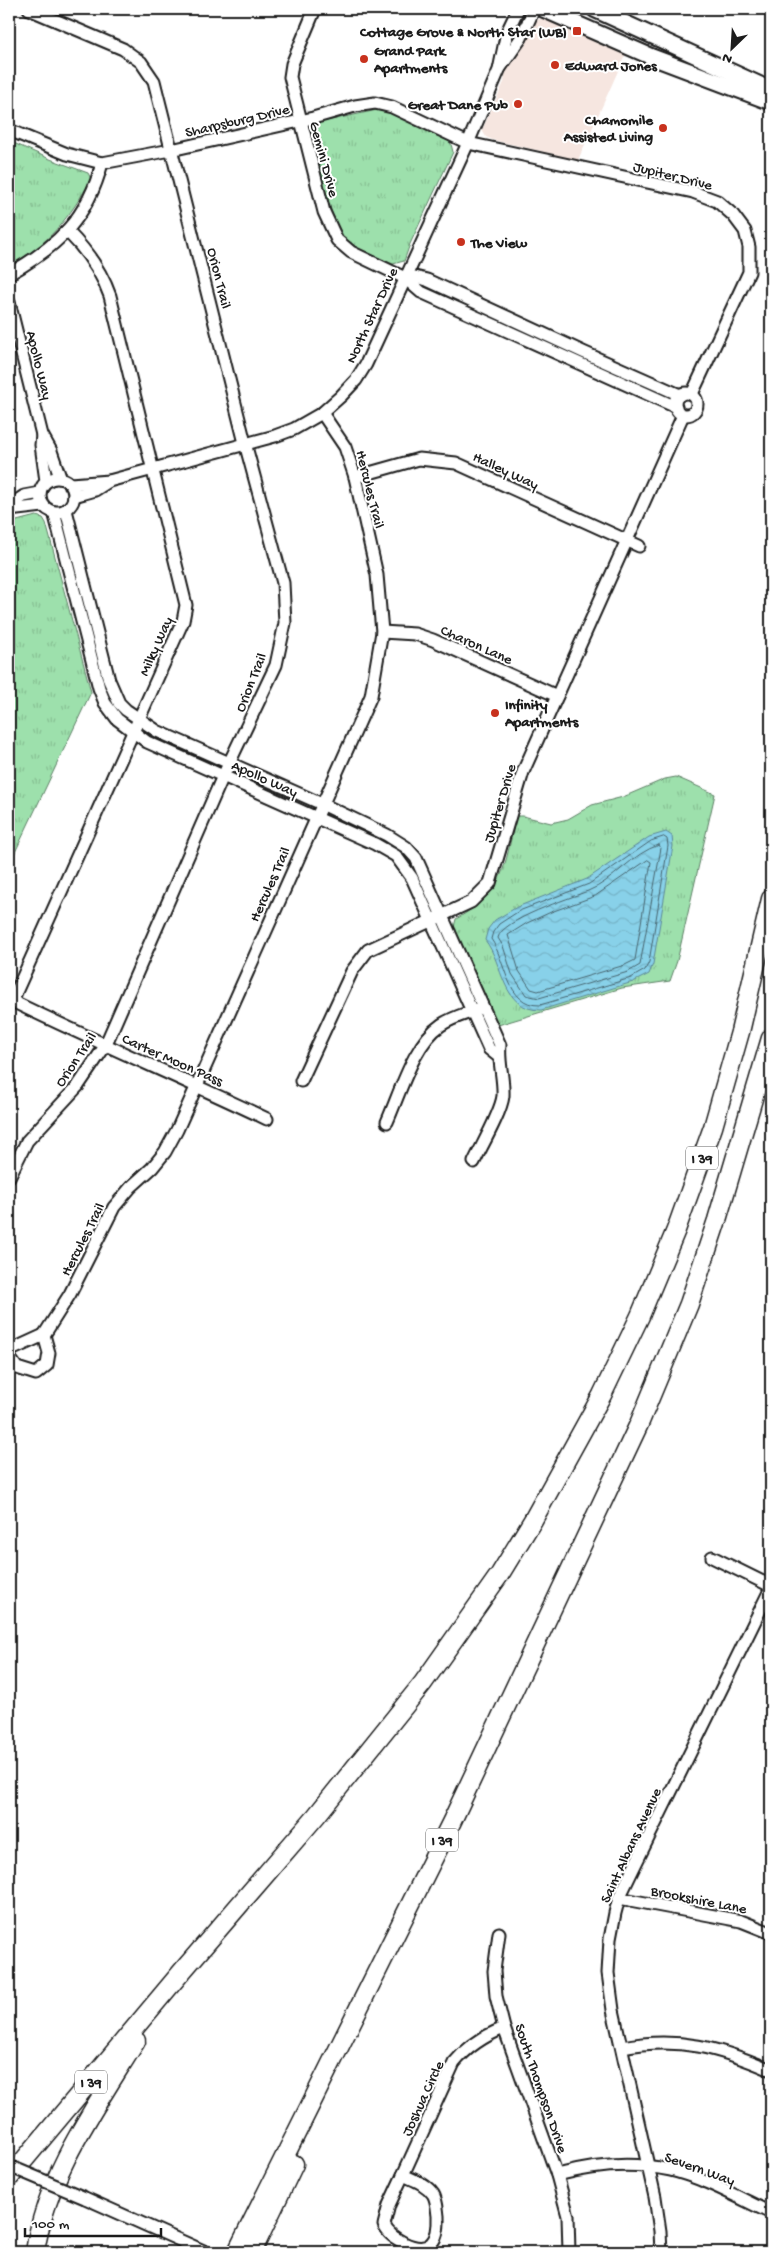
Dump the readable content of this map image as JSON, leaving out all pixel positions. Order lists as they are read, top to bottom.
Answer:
{
  "streets": {
    "highway": ["I 39"],
    "street": [
      "Sharpsburg Drive",
      "Gemini Drive",
      "Jupiter Drive",
      "Orion Trail",
      "North Star Drive",
      "Apollo Way",
      "Halley Way",
      "Hercules Trail",
      "Charon Lane",
      "Milky Way",
      "Carter Moon Pass",
      "Saint Albans Avenue",
      "Brookshire Lane",
      "South Thompson Drive",
      "Joshua Circle",
      "Severn Way"
    ]
  },
  "crossings": [
    ["Sharpsburg Drive", "Gemini Drive"],
    ["Sharpsburg Drive", "Jupiter Drive"],
    ["Sharpsburg Drive", "Orion Trail"],
    ["Sharpsburg Drive", "North Star Drive"],
    ["Gemini Drive", "Jupiter Drive"],
    ["Gemini Drive", "North Star Drive"],
    ["Jupiter Drive", "North Star Drive"],
    ["Jupiter Drive", "Apollo Way"],
    ["Jupiter Drive", "Halley Way"],
    ["Jupiter Drive", "Charon Lane"],
    ["Orion Trail", "North Star Drive"],
    ["Orion Trail", "Apollo Way"],
    ["Orion Trail", "Carter Moon Pass"],
    ["North Star Drive", "Apollo Way"],
    ["North Star Drive", "Hercules Trail"],
    ["North Star Drive", "Milky Way"],
    ["Apollo Way", "Hercules Trail"],
    ["Apollo Way", "Milky Way"],
    ["Halley Way", "Hercules Trail"],
    ["Hercules Trail", "Charon Lane"],
    ["Hercules Trail", "Carter Moon Pass"],
    ["Milky Way", "Carter Moon Pass"],
    ["Saint Albans Avenue", "Brookshire Lane"],
    ["Saint Albans Avenue", "Severn Way"],
    ["South Thompson Drive", "Joshua Circle"],
    ["South Thompson Drive", "Severn Way"]
  ],
  "places": {
    "transit": ["Cottage Grove & North Star (WB)"],
    "other": [
      "Grand Park Apartments",
      "Edward Jones",
      "Great Dane Pub",
      "Chamomile Assisted Living",
      "The View",
      "Infinity Apartments"
    ]
  },
  "scale_bar": "100 m",
  "north": "bottom left"
}
